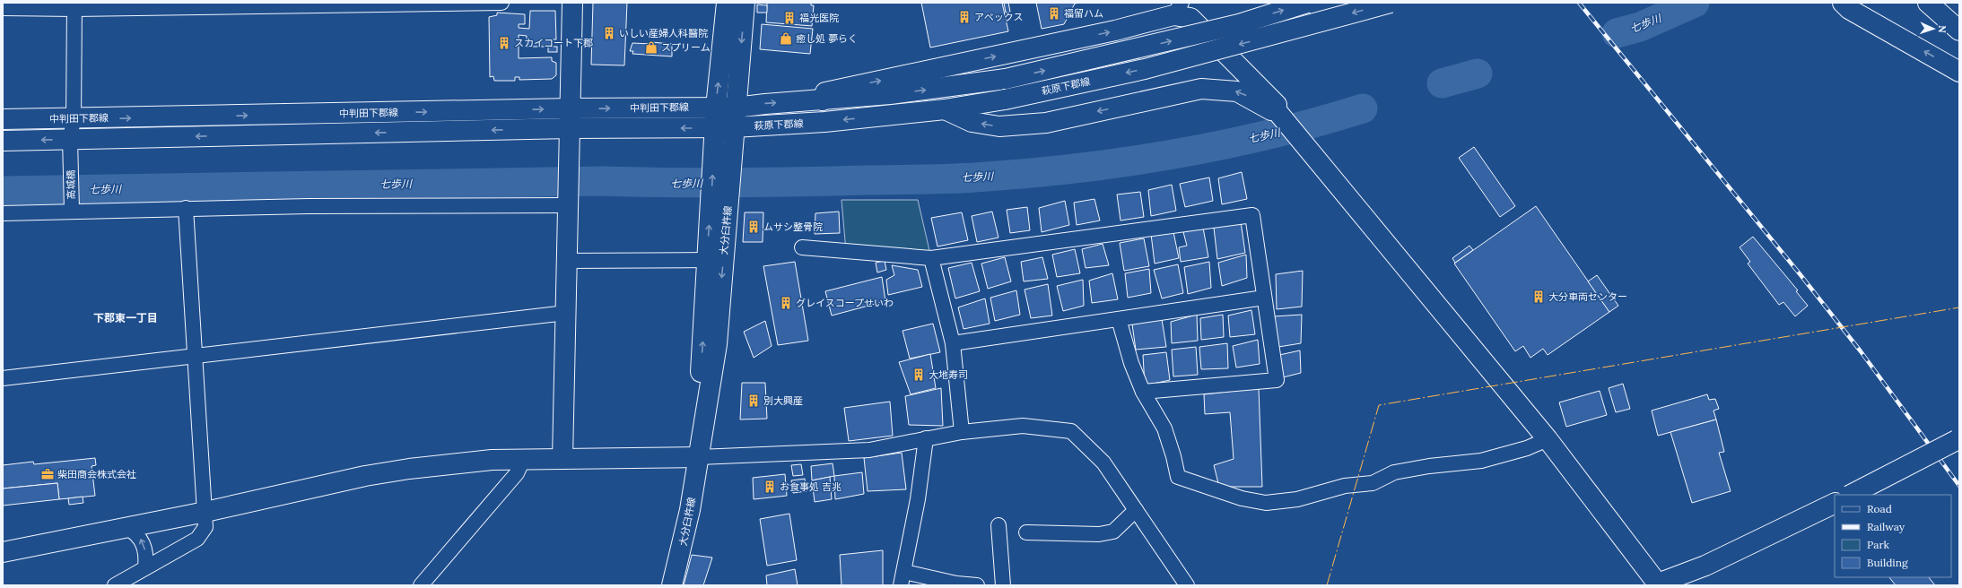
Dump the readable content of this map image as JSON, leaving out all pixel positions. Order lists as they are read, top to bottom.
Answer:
{
  "streets": {
    "main road": ["萩原下郡線", "中判田下郡線", "大分臼杵線"],
    "street": ["高城橋"]
  },
  "crossings": [
    ["萩原下郡線", "中判田下郡線"],
    ["萩原下郡線", "大分臼杵線"],
    ["中判田下郡線", "高城橋"],
    ["中判田下郡線", "大分臼杵線"]
  ],
  "districts": ["下郡東一丁目"],
  "water": ["七歩川"],
  "places": {
    "building": [
      "福留ハム",
      "アペックス",
      "福光医院",
      "いしい産婦人科醫院",
      "スカイコート下郡",
      "ムサシ整骨院",
      "大分車両センター",
      "グレイスコープせいわ",
      "大地寿司",
      "別大興産",
      "お食事処 吉兆"
    ],
    "shop": ["癒し処 夢らく", "スプリーム"],
    "office": ["柴田商会株式会社"]
  },
  "legend": [
    "Road",
    "Railway",
    "Park",
    "Building"
  ],
  "north": "right"
}
